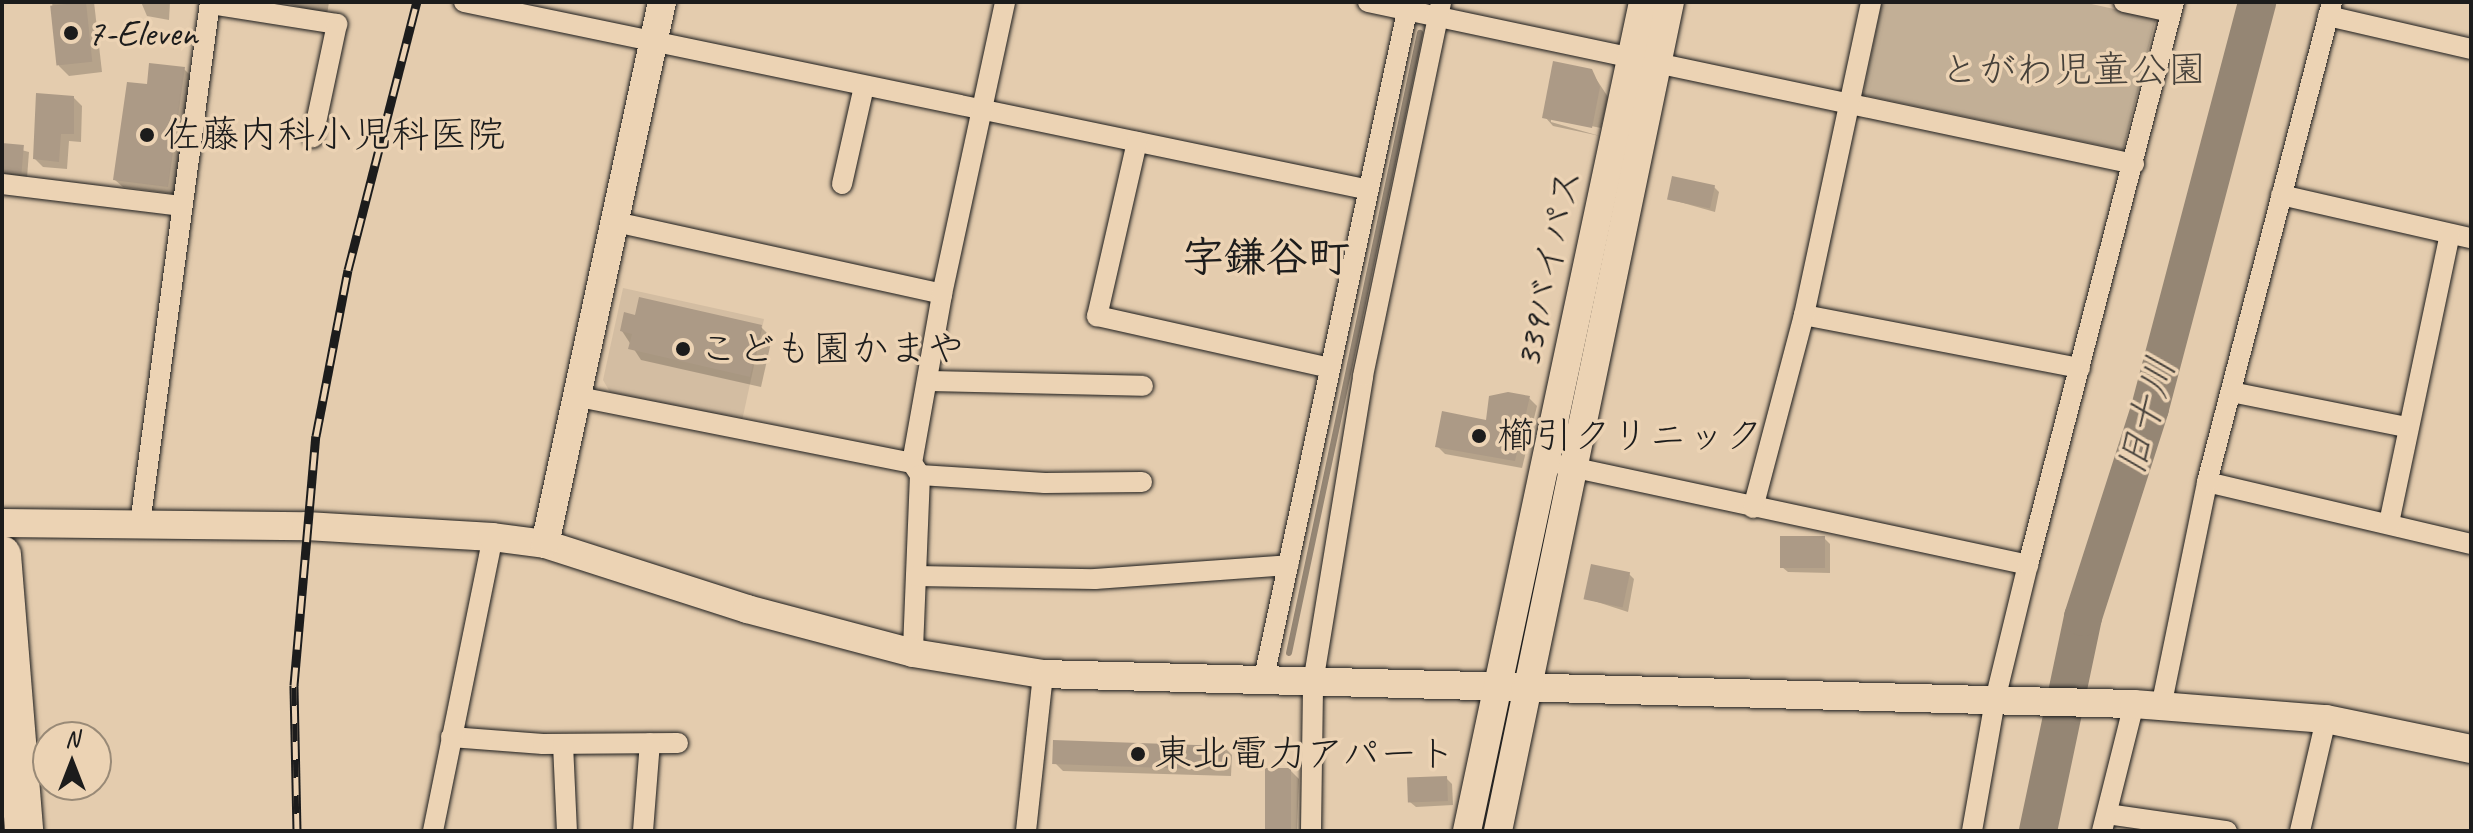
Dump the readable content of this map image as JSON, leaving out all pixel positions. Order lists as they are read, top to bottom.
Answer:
{
  "streets": {
    "street": ["339バイパス"]
  },
  "districts": ["字鎌谷町"],
  "water": ["旧十川"],
  "parks": ["とがわ児童公園"],
  "places": [
    "7-Eleven",
    "佐藤内科小児科医院",
    "こども園かまや",
    "櫛引クリニック",
    "東北電力アパート"
  ],
  "north": "top"
}
